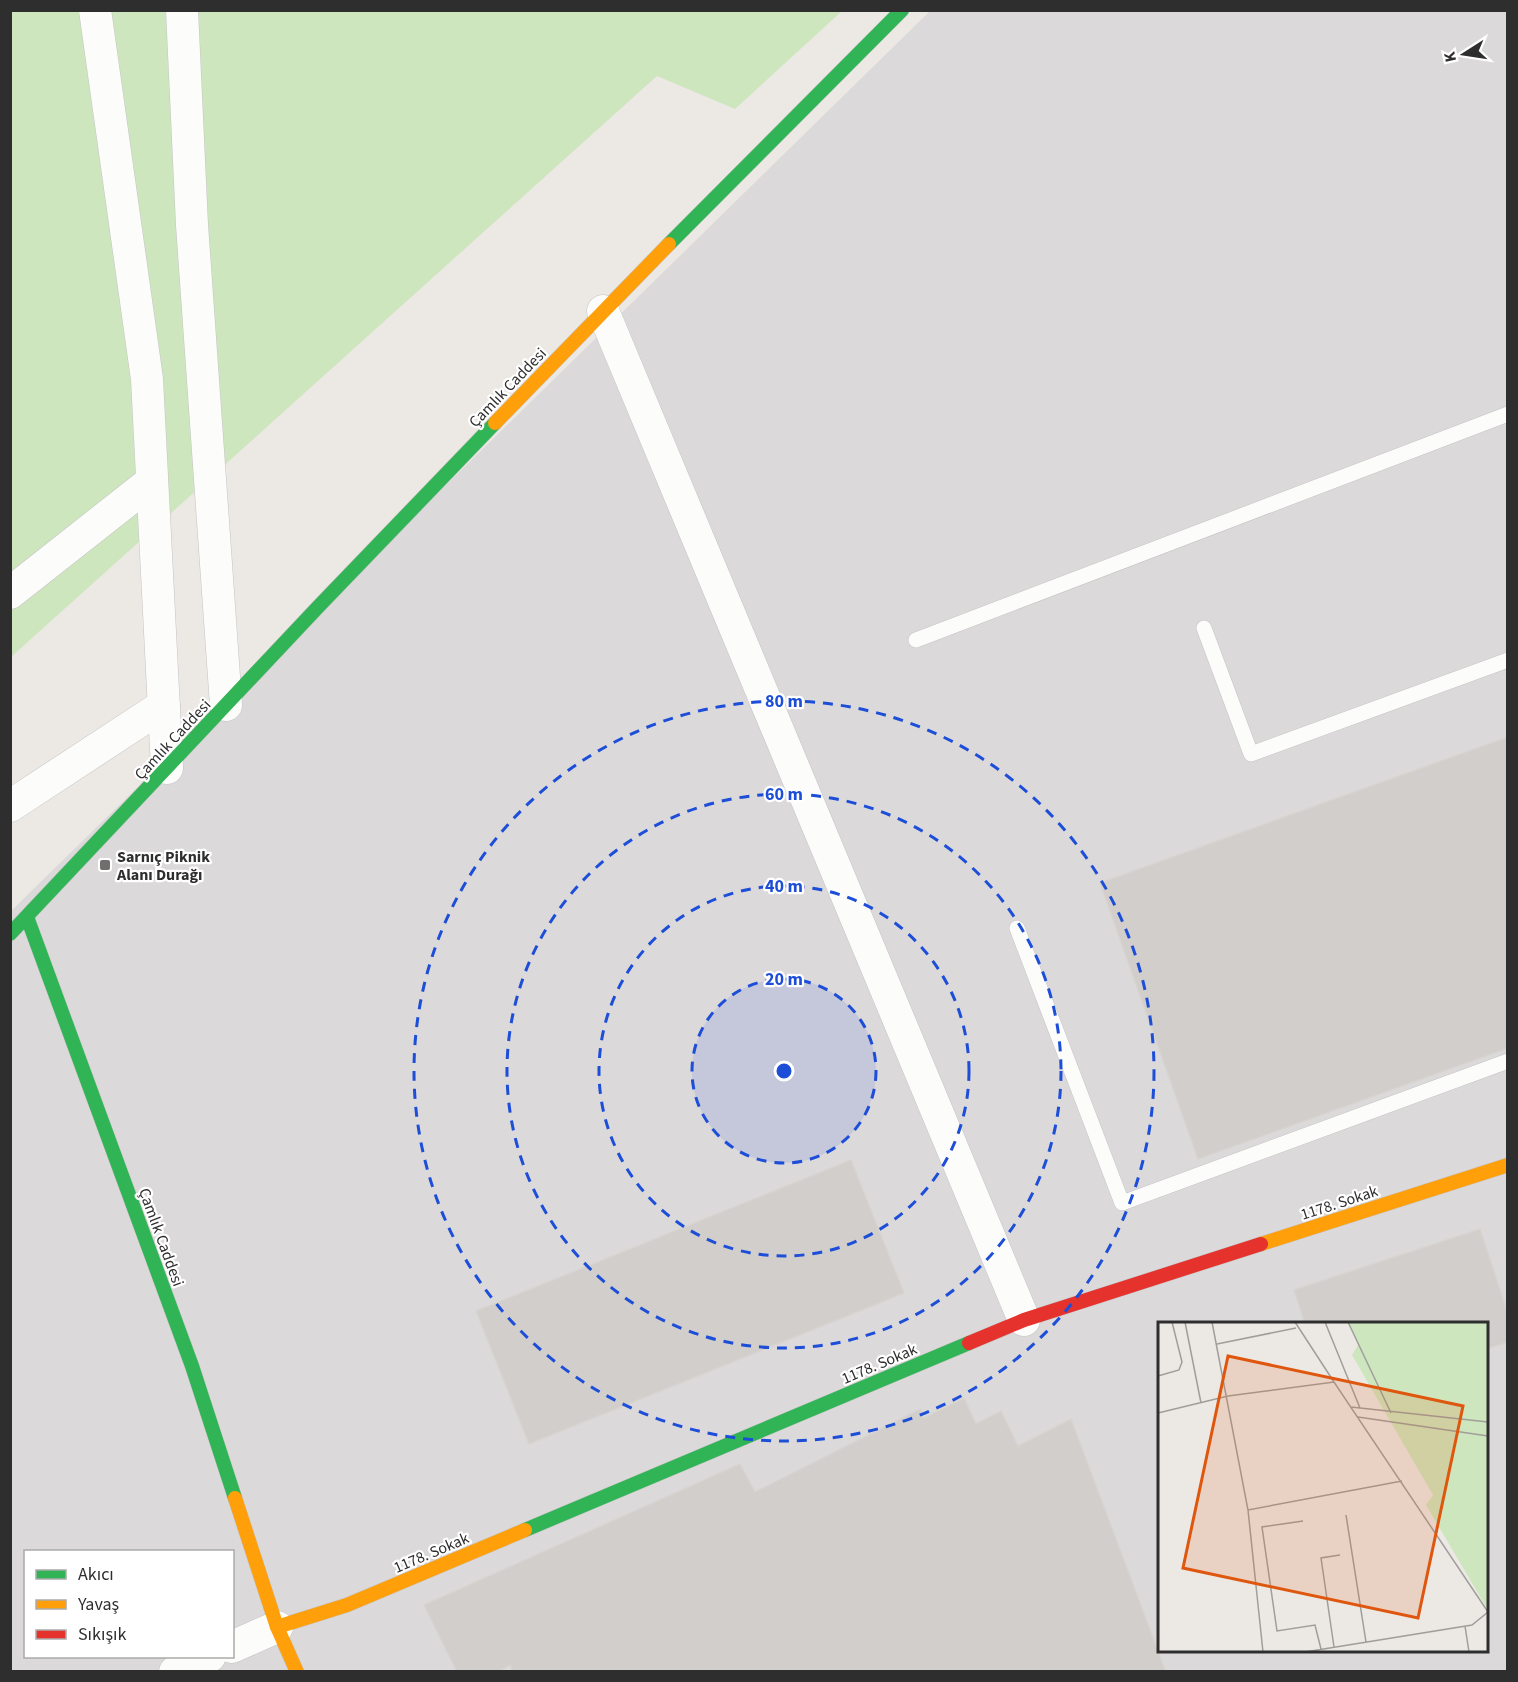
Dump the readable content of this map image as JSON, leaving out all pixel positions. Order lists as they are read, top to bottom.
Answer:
{
  "streets": {
    "main road": ["Çamlık Caddesi", "1178. Sokak"]
  },
  "crossings": [
    ["Çamlık Caddesi", "1178. Sokak"]
  ],
  "places": {
    "transit": ["Sarnıç Piknik Alanı Durağı"]
  },
  "legend": ["Akıcı", "Yavaş", "Sıkışık"],
  "north": "left",
  "rings": [
    "80 m",
    "60 m",
    "40 m",
    "20 m"
  ]
}
